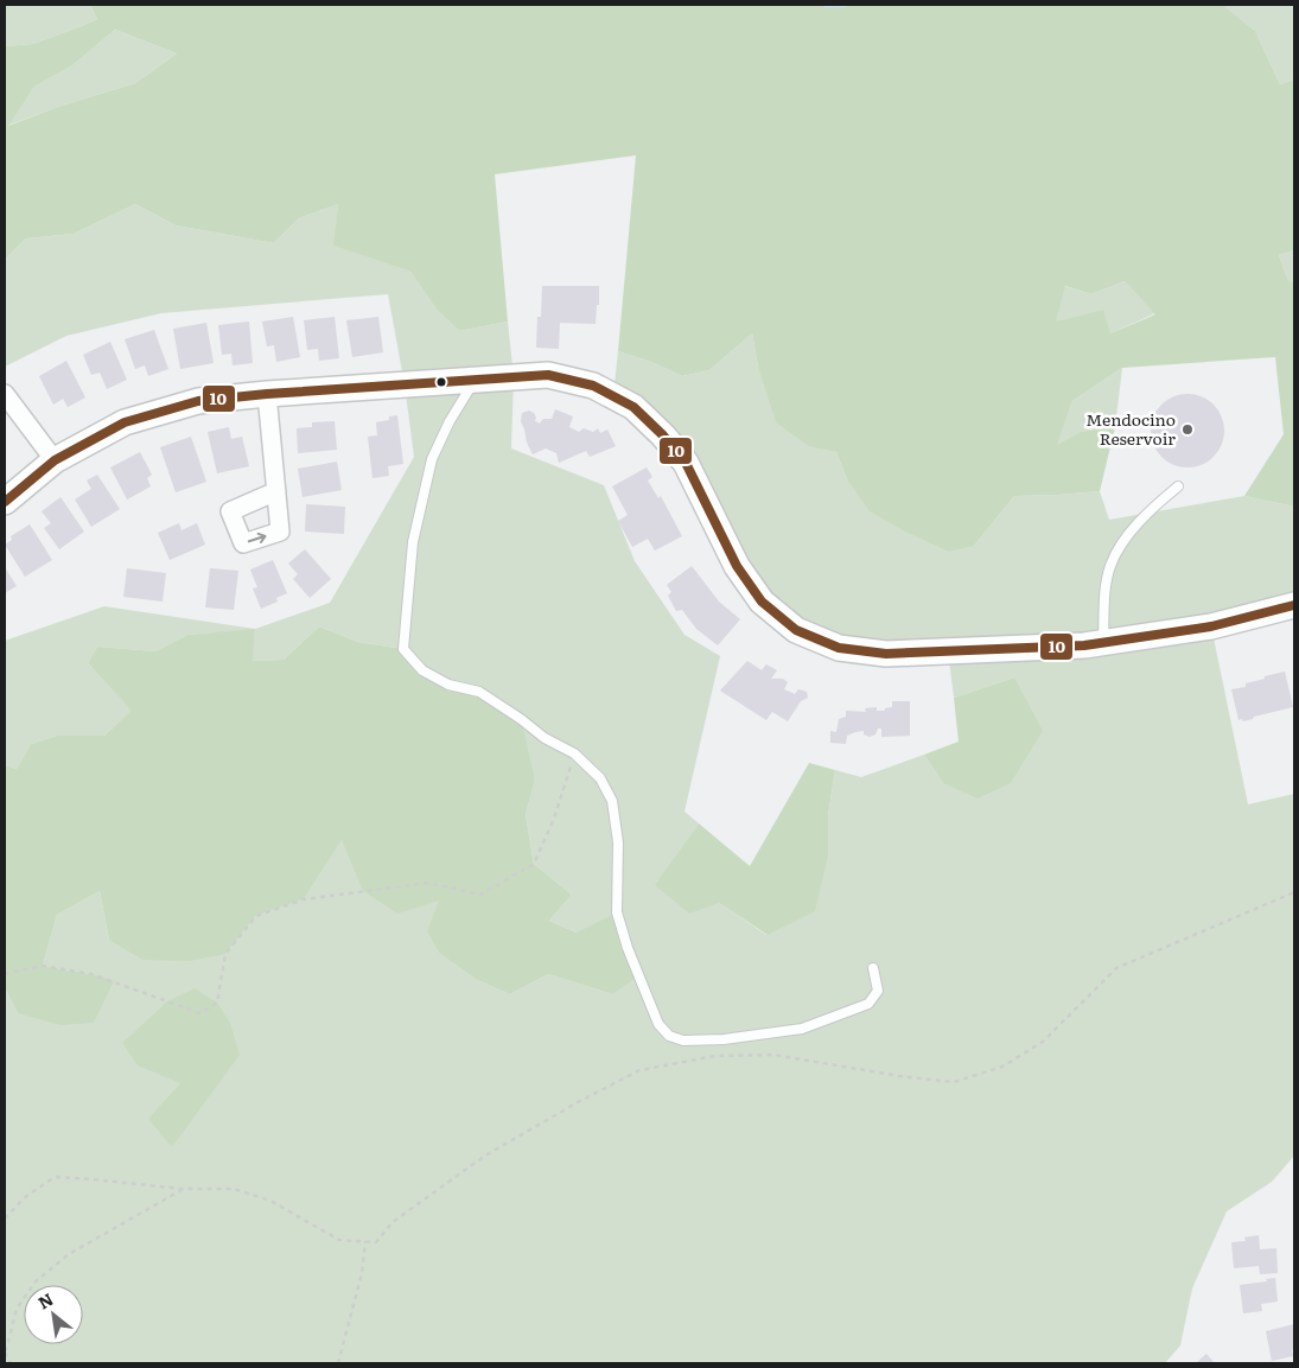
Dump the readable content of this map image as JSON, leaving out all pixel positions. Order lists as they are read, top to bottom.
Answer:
{
  "places": ["Mendocino Reservoir"],
  "lines": ["transit line 10"],
  "north": "top left"
}
